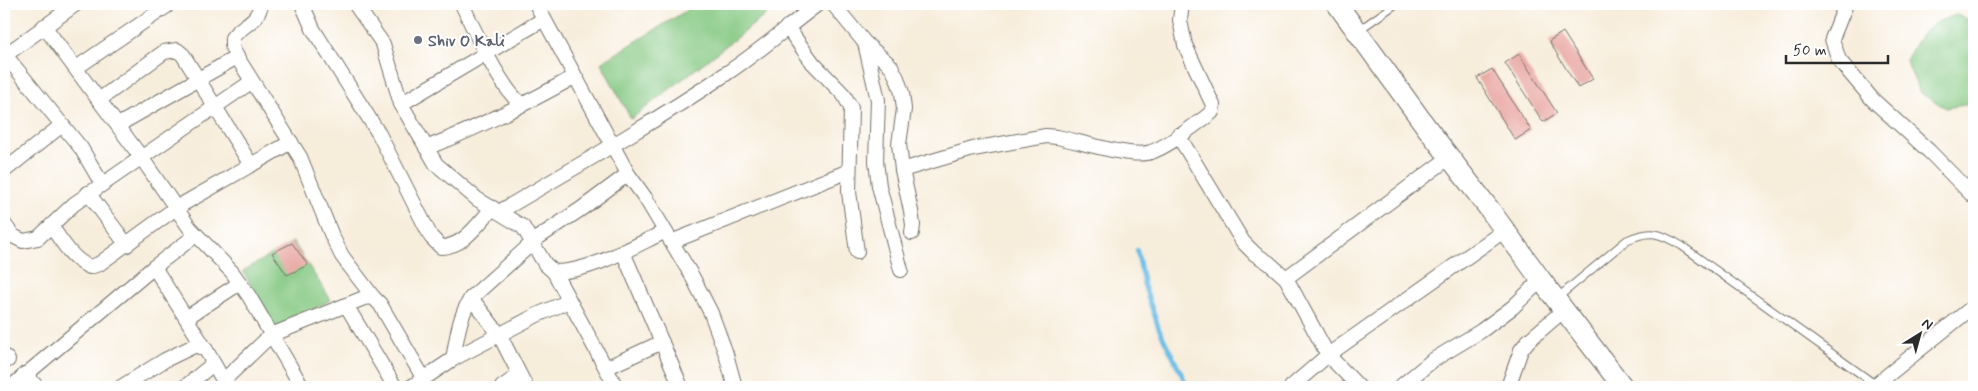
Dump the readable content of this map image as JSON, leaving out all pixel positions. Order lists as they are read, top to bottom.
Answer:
{
  "places": ["Shiv O Kali"],
  "scale_bar": "50 m",
  "north": "top right"
}
